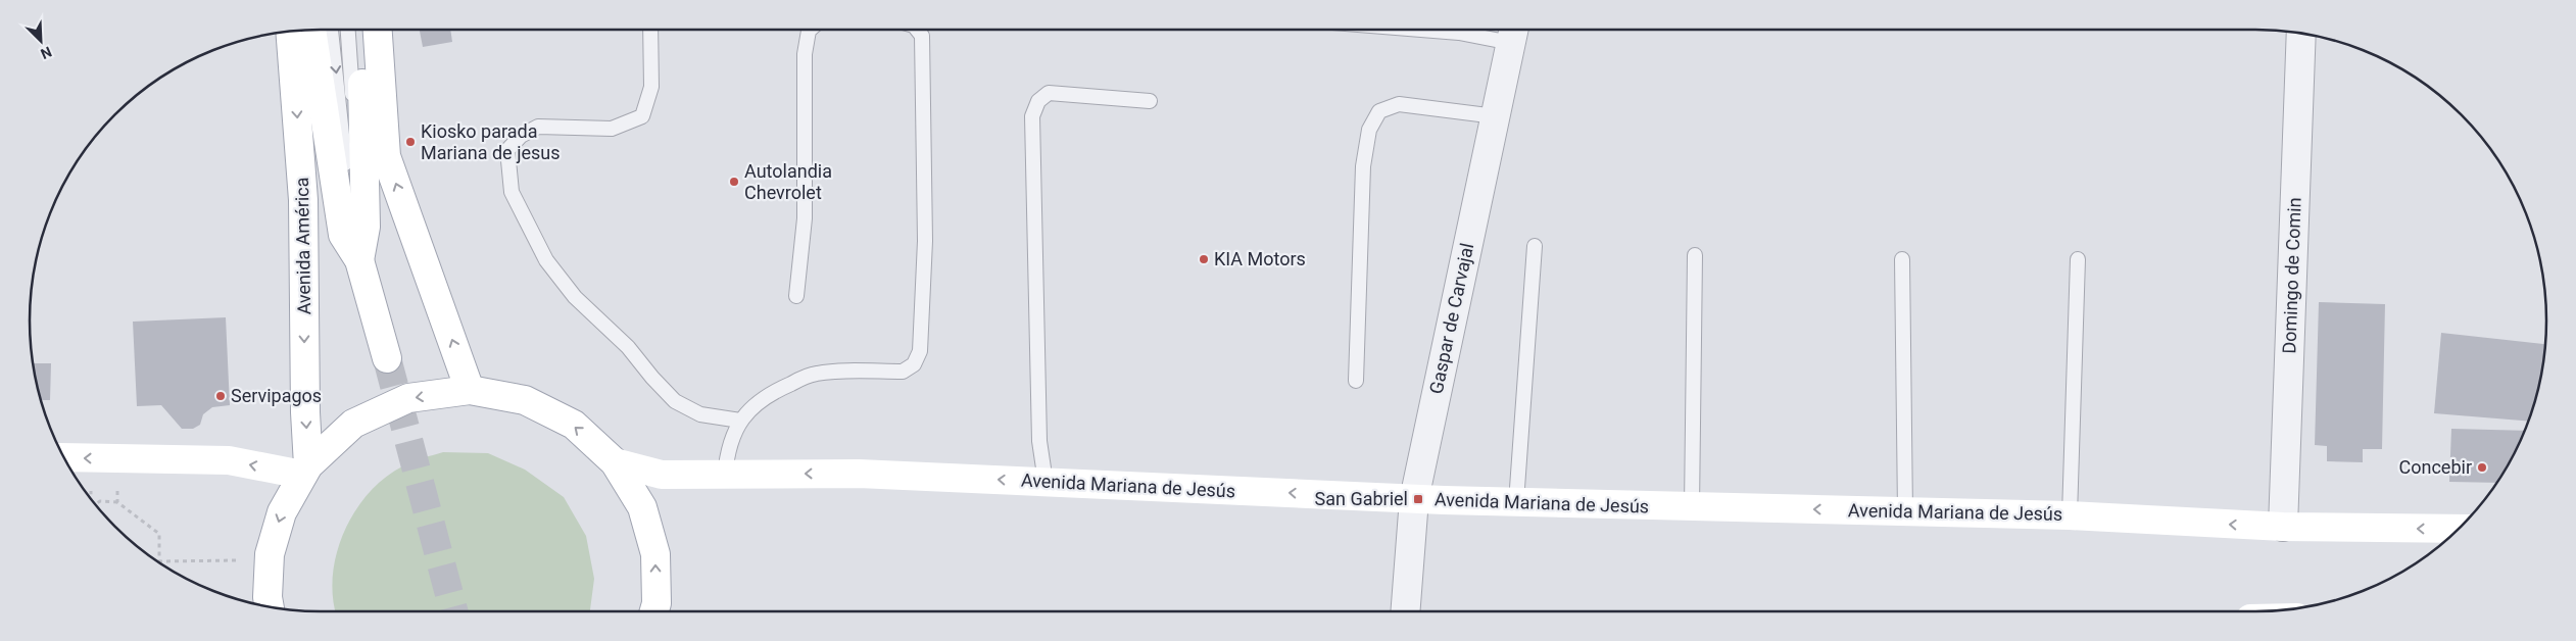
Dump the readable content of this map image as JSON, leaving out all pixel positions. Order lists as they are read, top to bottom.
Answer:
{
  "streets": {
    "main road": ["Avenida América", "Avenida Mariana de Jesús"],
    "street": ["Domingo de Comin", "Gaspar de Carvajal"]
  },
  "crossings": [
    ["Domingo de Comin", "Avenida Mariana de Jesús"],
    ["Gaspar de Carvajal", "Avenida Mariana de Jesús"]
  ],
  "one_way": ["Avenida Mariana de Jesús"],
  "places": {
    "other": [
      "Kiosko parada Mariana de jesus",
      "Autolandia Chevrolet",
      "KIA Motors",
      "Servipagos",
      "Concebir"
    ],
    "transit": ["San Gabriel"]
  },
  "north": "bottom right"
}
